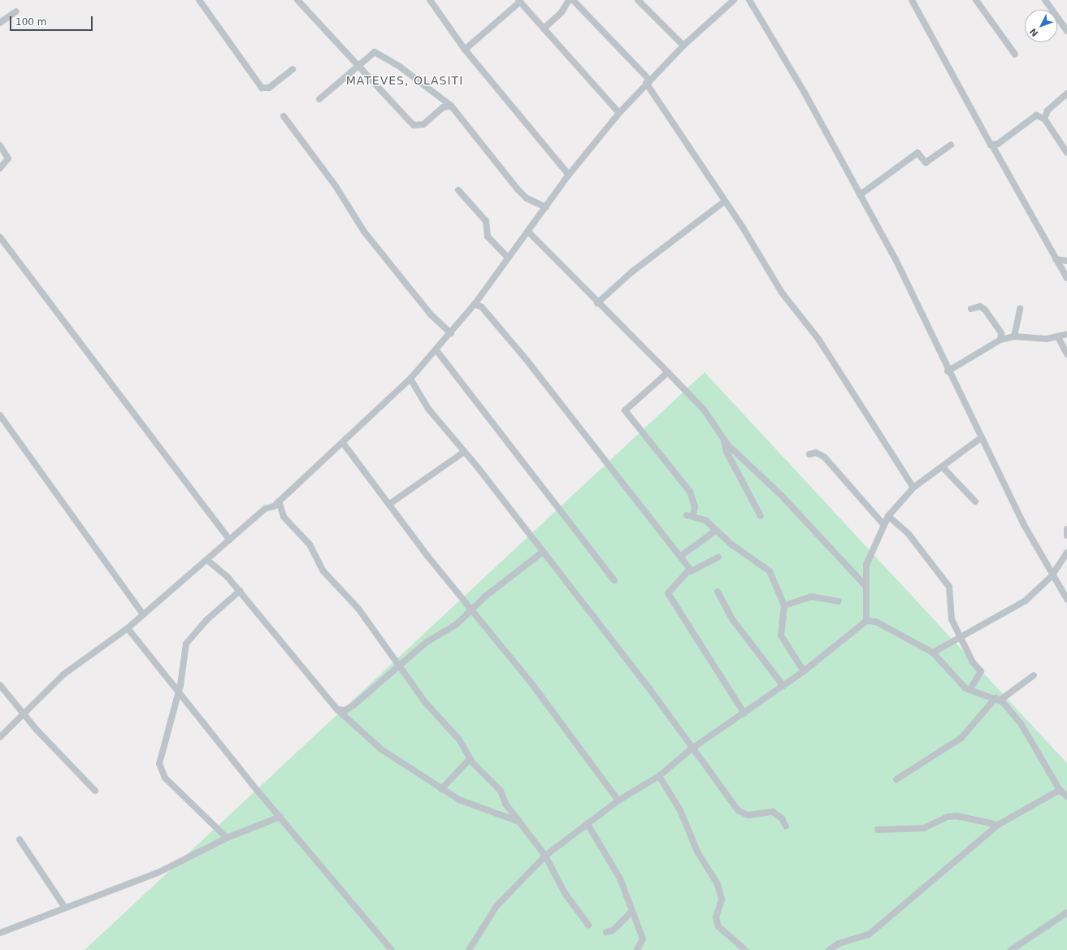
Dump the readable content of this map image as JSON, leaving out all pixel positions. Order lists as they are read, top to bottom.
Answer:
{
  "districts": ["MATEVES, OLASITI"],
  "scale_bar": "100 m",
  "north": "bottom left"
}
